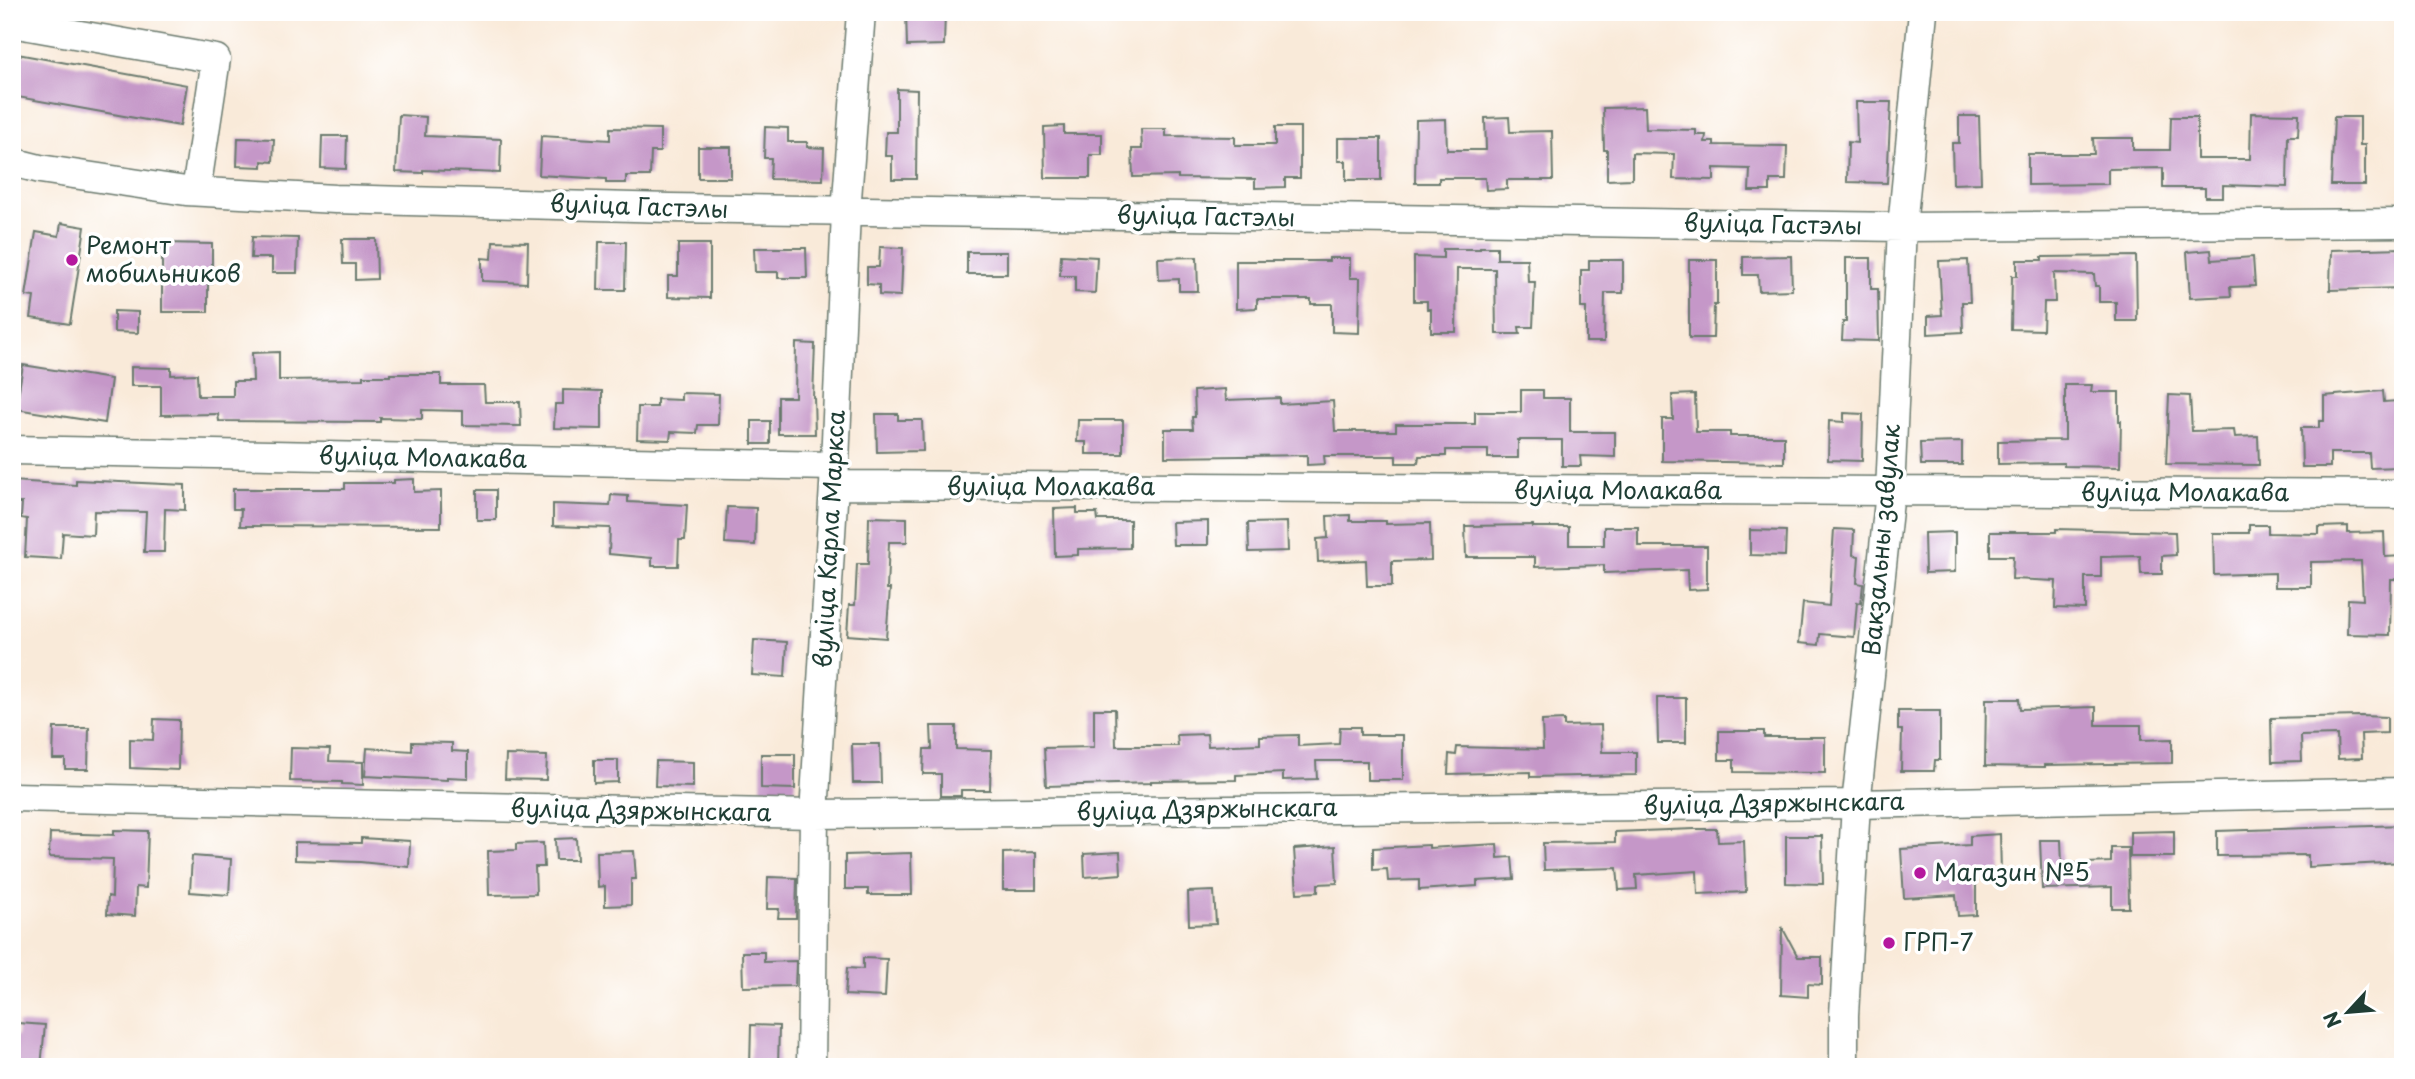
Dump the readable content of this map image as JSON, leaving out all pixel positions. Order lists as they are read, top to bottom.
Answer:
{
  "streets": {
    "street": [
      "вуліца Гастэлы",
      "вуліца Молакава",
      "вуліца Карла Маркса",
      "Вакзальны завулак",
      "вуліца Дзяржынскага"
    ]
  },
  "crossings": [
    ["вуліца Гастэлы", "вуліца Карла Маркса"],
    ["вуліца Гастэлы", "Вакзальны завулак"],
    ["вуліца Молакава", "вуліца Карла Маркса"],
    ["вуліца Молакава", "Вакзальны завулак"],
    ["вуліца Карла Маркса", "вуліца Дзяржынскага"],
    ["Вакзальны завулак", "вуліца Дзяржынскага"]
  ],
  "places": ["Ремонт мобильников", "Магазин №5", "ГРП-7"],
  "north": "bottom left"
}
